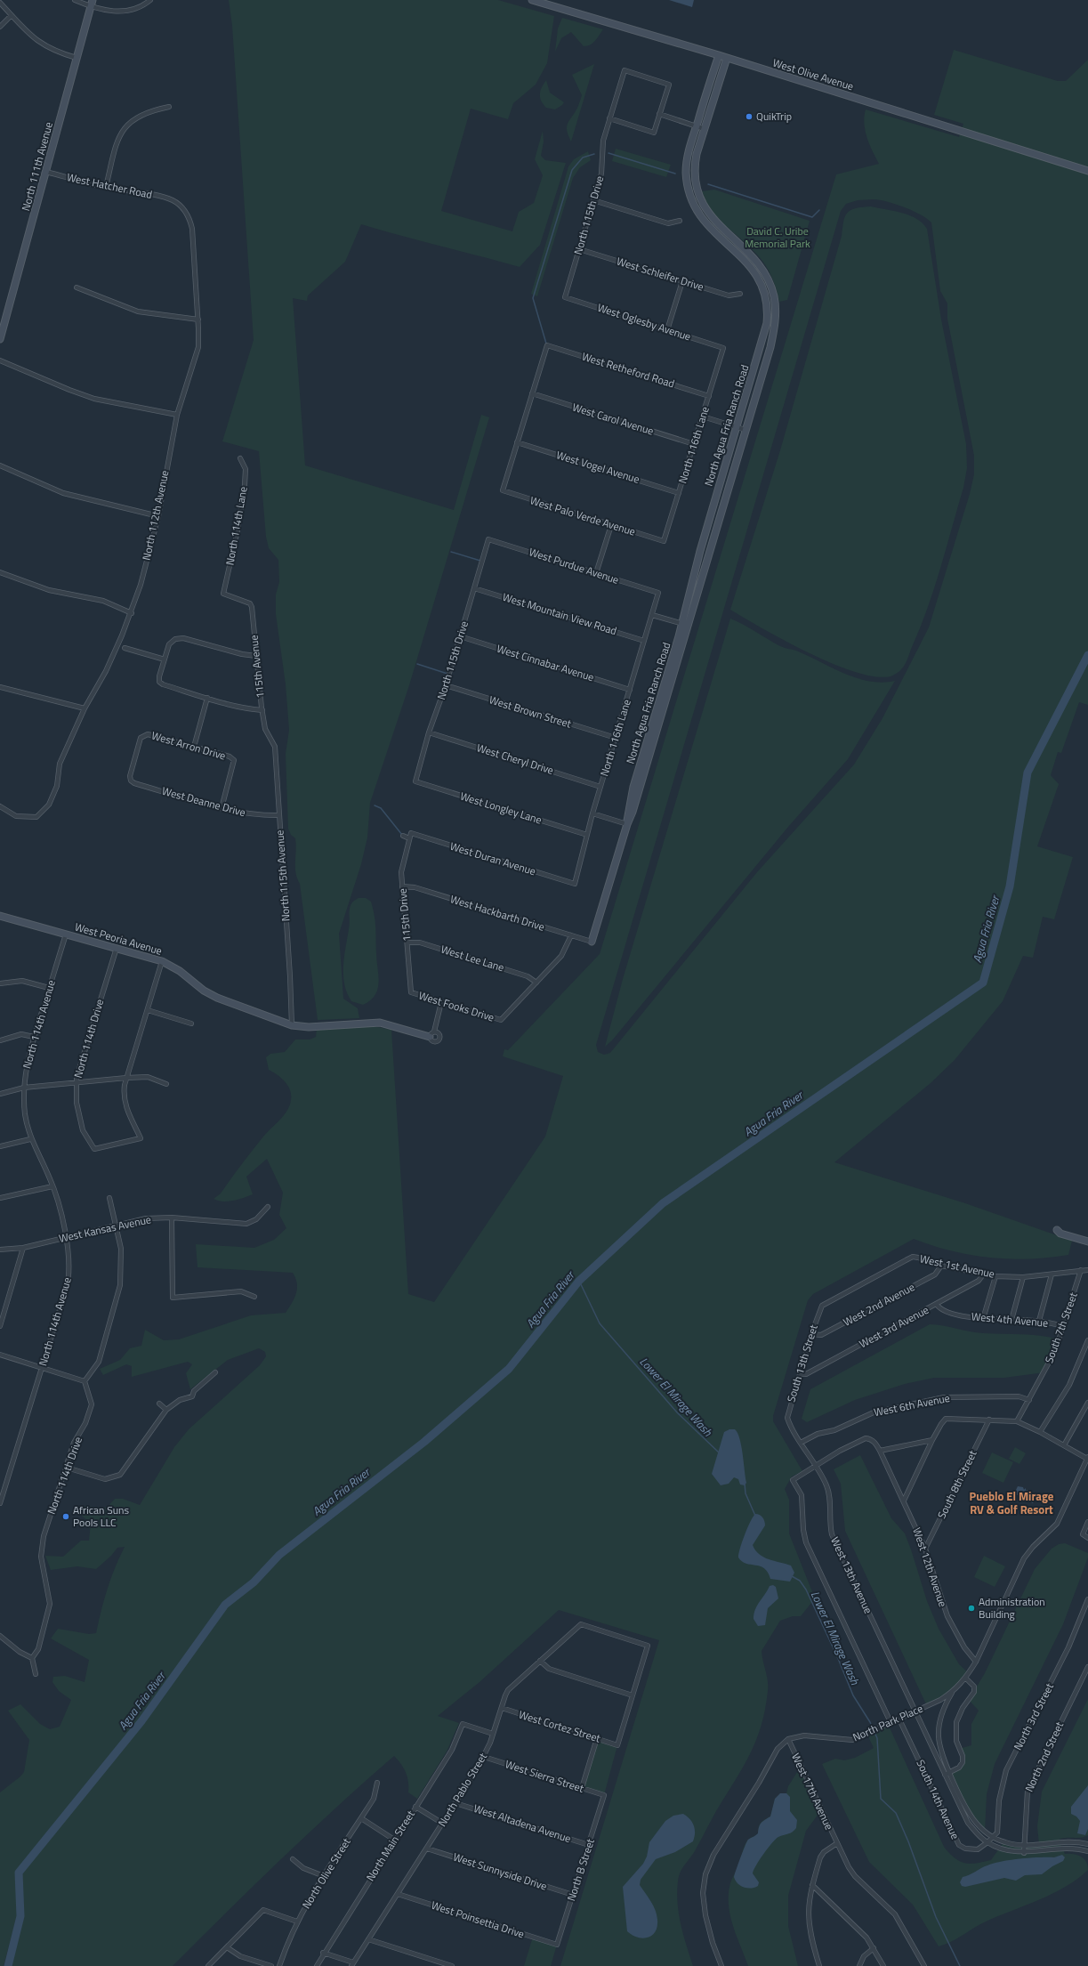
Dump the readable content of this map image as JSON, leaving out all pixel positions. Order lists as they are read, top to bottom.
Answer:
{
  "streets": {
    "street": [
      "West Olive Avenue",
      "North 111th Avenue",
      "West Hatcher Road",
      "North 115th Drive",
      "West Schleifer Drive",
      "West Oglesby Avenue",
      "West Retheford Road",
      "West Carol Avenue",
      "North Agua Fria Ranch Road",
      "North 116th Lane",
      "West Vogel Avenue",
      "North 112th Avenue",
      "West Palo Verde Avenue",
      "North 114th Lane",
      "West Purdue Avenue",
      "West Mountain View Road",
      "West Cinnabar Avenue",
      "115th Avenue",
      "West Brown Street",
      "West Arron Drive",
      "West Cheryl Drive",
      "West Deanne Drive",
      "West Longley Lane",
      "West Duran Avenue",
      "North 115th Avenue",
      "West Hackbarth Drive",
      "115th Drive",
      "West Peoria Avenue",
      "West Lee Lane",
      "West Fooks Drive",
      "North 114th Avenue",
      "North 114th Drive",
      "West Kansas Avenue",
      "West 1st Avenue",
      "West 2nd Avenue",
      "West 4th Avenue",
      "West 3rd Avenue",
      "South 7th Street",
      "South 13th Street",
      "West 6th Avenue",
      "South 8th Street",
      "West 12th Avenue",
      "West 13th Avenue",
      "North 3rd Street",
      "North Park Place",
      "West Cortez Street",
      "North 2nd Street",
      "West Sierra Street",
      "North Pablo Street",
      "West 17th Avenue",
      "South 14th Avenue",
      "West Altadena Avenue",
      "North Main Street",
      "North B Street",
      "West Sunnyside Drive",
      "North Olive Street",
      "West Poinsettia Drive"
    ]
  },
  "crossings": [
    ["West Olive Avenue", "North Agua Fria Ranch Road"],
    ["North 111th Avenue", "West Hatcher Road"],
    ["West Hatcher Road", "North 112th Avenue"],
    ["North 115th Drive", "West Schleifer Drive"],
    ["North 115th Drive", "West Oglesby Avenue"],
    ["North 115th Drive", "West Purdue Avenue"],
    ["North 115th Drive", "West Mountain View Road"],
    ["North 115th Drive", "West Cinnabar Avenue"],
    ["North 115th Drive", "West Brown Street"],
    ["North 115th Drive", "West Cheryl Drive"],
    ["North 115th Drive", "West Longley Lane"],
    ["West Oglesby Avenue", "North 116th Lane"],
    ["West Retheford Road", "West Carol Avenue"],
    ["West Retheford Road", "North 116th Lane"],
    ["West Carol Avenue", "North 116th Lane"],
    ["North Agua Fria Ranch Road", "West Hackbarth Drive"],
    ["North 116th Lane", "West Vogel Avenue"],
    ["North 116th Lane", "West Palo Verde Avenue"],
    ["North 116th Lane", "West Purdue Avenue"],
    ["North 116th Lane", "West Mountain View Road"],
    ["North 116th Lane", "West Cinnabar Avenue"],
    ["North 116th Lane", "West Brown Street"],
    ["North 116th Lane", "West Cheryl Drive"],
    ["North 116th Lane", "West Longley Lane"],
    ["North 116th Lane", "West Duran Avenue"],
    ["West Vogel Avenue", "West Palo Verde Avenue"],
    ["North 114th Lane", "115th Avenue"],
    ["115th Avenue", "North 115th Avenue"],
    ["West Arron Drive", "West Deanne Drive"],
    ["West Deanne Drive", "North 115th Avenue"],
    ["West Duran Avenue", "115th Drive"],
    ["North 115th Avenue", "West Peoria Avenue"],
    ["West Hackbarth Drive", "115th Drive"],
    ["115th Drive", "West Lee Lane"],
    ["115th Drive", "West Fooks Drive"],
    ["West Peoria Avenue", "North 114th Avenue"],
    ["West Peoria Avenue", "North 114th Drive"],
    ["West Lee Lane", "West Fooks Drive"],
    ["North 114th Avenue", "West Kansas Avenue"],
    ["West 1st Avenue", "West 2nd Avenue"],
    ["West 1st Avenue", "West 3rd Avenue"],
    ["West 1st Avenue", "South 7th Street"],
    ["West 1st Avenue", "South 13th Street"],
    ["West 2nd Avenue", "South 13th Street"],
    ["West 4th Avenue", "West 3rd Avenue"],
    ["West 4th Avenue", "South 7th Street"],
    ["West 3rd Avenue", "South 13th Street"],
    ["South 7th Street", "West 6th Avenue"],
    ["South 13th Street", "West 13th Avenue"],
    ["West 6th Avenue", "West 13th Avenue"],
    ["South 8th Street", "West 12th Avenue"],
    ["West 12th Avenue", "West 13th Avenue"],
    ["West 12th Avenue", "North Park Place"],
    ["West 13th Avenue", "North Park Place"],
    ["West 13th Avenue", "South 14th Avenue"],
    ["North 3rd Street", "South 14th Avenue"],
    ["North Park Place", "West 17th Avenue"],
    ["North Park Place", "South 14th Avenue"],
    ["West Cortez Street", "North Pablo Street"],
    ["West Sierra Street", "North Pablo Street"],
    ["West Sierra Street", "North B Street"],
    ["North Pablo Street", "West Altadena Avenue"],
    ["North Pablo Street", "North Main Street"],
    ["North Pablo Street", "West Sunnyside Drive"],
    ["North Pablo Street", "West Poinsettia Drive"],
    ["West Altadena Avenue", "North B Street"],
    ["North B Street", "West Sunnyside Drive"],
    ["North B Street", "West Poinsettia Drive"]
  ],
  "districts": ["Pueblo El Mirage RV & Golf Resort"],
  "water": ["Agua Fria River", "Lower El Mirage Wash"],
  "parks": ["David C. Uribe Memorial Park"],
  "places": ["QuikTrip", "African Suns Pools LLC", "Administration Building"]
}
